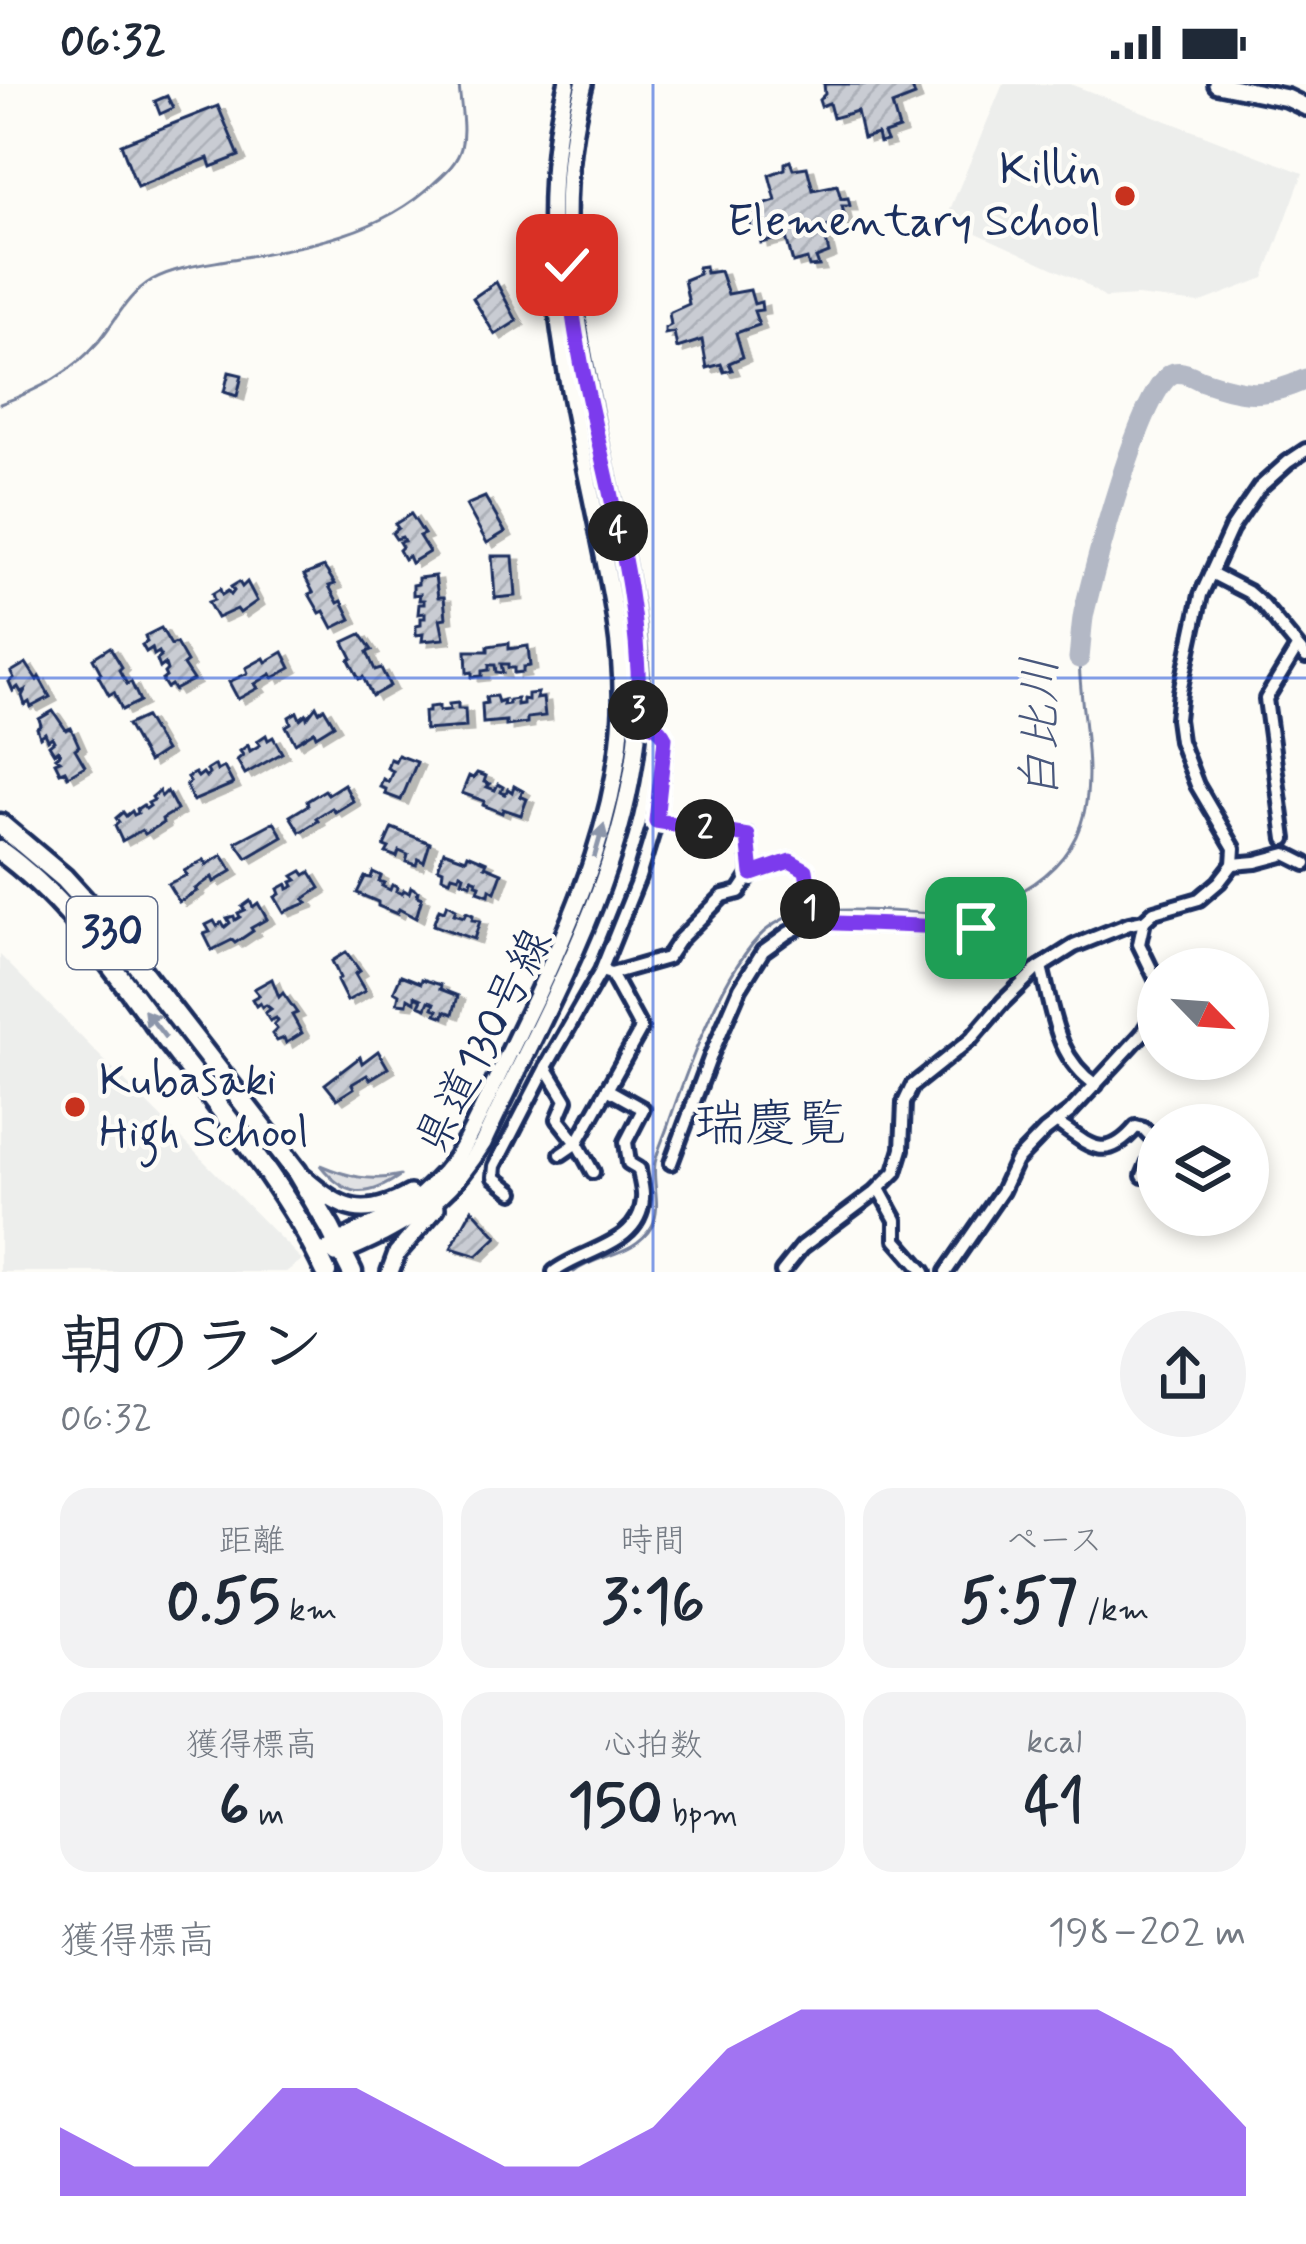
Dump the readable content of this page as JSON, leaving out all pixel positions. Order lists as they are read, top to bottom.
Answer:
{
  "streets": {
    "highway": ["330"],
    "main road": ["県道130号線"]
  },
  "crossings": [
    ["330", "県道130号線"]
  ],
  "districts": ["瑞慶覧"],
  "water": ["白比川"],
  "places": ["Killin Elementary School", "Kubasaki High School"],
  "north": "bottom right",
  "page": {
    "status": "06:32",
    "pins": [
      "4",
      "3",
      "2",
      "1"
    ],
    "heading": ["朝のラン", "06:32"],
    "stats": [
      ["距離", "0.55 km"],
      ["時間", "3:16"],
      ["ペース", "5:57 /km"],
      ["獲得標高", "6 m"],
      ["心拍数", "150 bpm"],
      ["kcal", "41"]
    ],
    "chart": ["獲得標高", "198–202 m"]
  }
}
